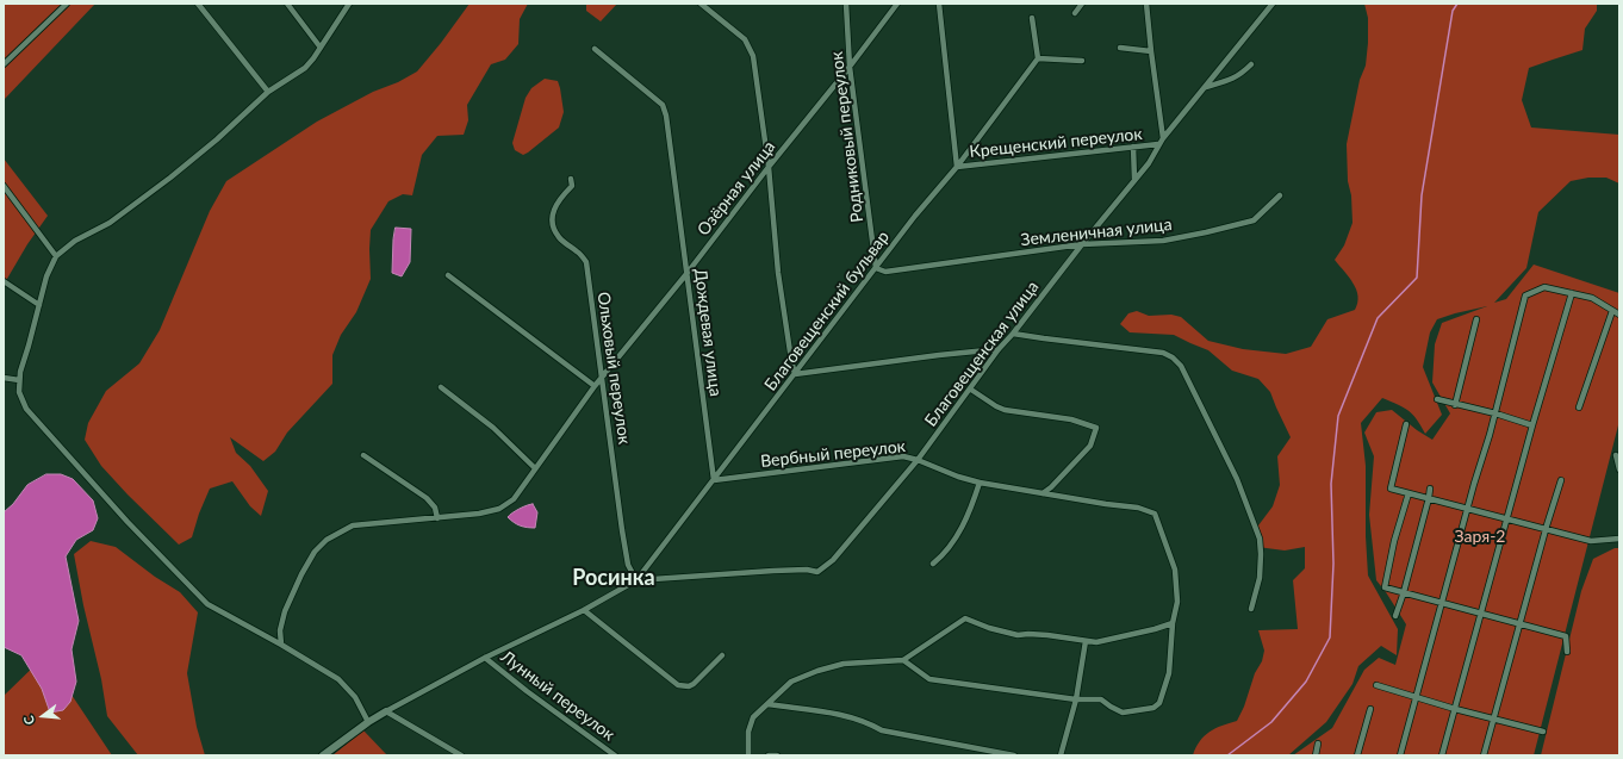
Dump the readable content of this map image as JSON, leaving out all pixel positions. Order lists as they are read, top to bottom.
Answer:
{
  "streets": {
    "street": [
      "Родниковый переулок",
      "Крещенский переулок",
      "Озёрная улица",
      "Земленичная улица",
      "Благовещенский бульвар",
      "Дождевая улица",
      "Благовещенская улица",
      "Ольховый переулок",
      "Вербный переулок",
      "Лунный переулок"
    ]
  },
  "crossings": [
    ["Родниковый переулок", "Озёрная улица"],
    ["Родниковый переулок", "Земленичная улица"],
    ["Родниковый переулок", "Благовещенский бульвар"],
    ["Крещенский переулок", "Благовещенский бульвар"],
    ["Крещенский переулок", "Благовещенская улица"],
    ["Озёрная улица", "Дождевая улица"],
    ["Озёрная улица", "Ольховый переулок"],
    ["Земленичная улица", "Благовещенский бульвар"],
    ["Земленичная улица", "Благовещенская улица"],
    ["Благовещенский бульвар", "Дождевая улица"],
    ["Благовещенский бульвар", "Благовещенская улица"],
    ["Благовещенский бульвар", "Ольховый переулок"],
    ["Благовещенский бульвар", "Вербный переулок"],
    ["Дождевая улица", "Вербный переулок"],
    ["Благовещенская улица", "Ольховый переулок"],
    ["Благовещенская улица", "Вербный переулок"]
  ],
  "districts": ["Росинка"],
  "parks": ["Заря-2"],
  "north": "left"
}
